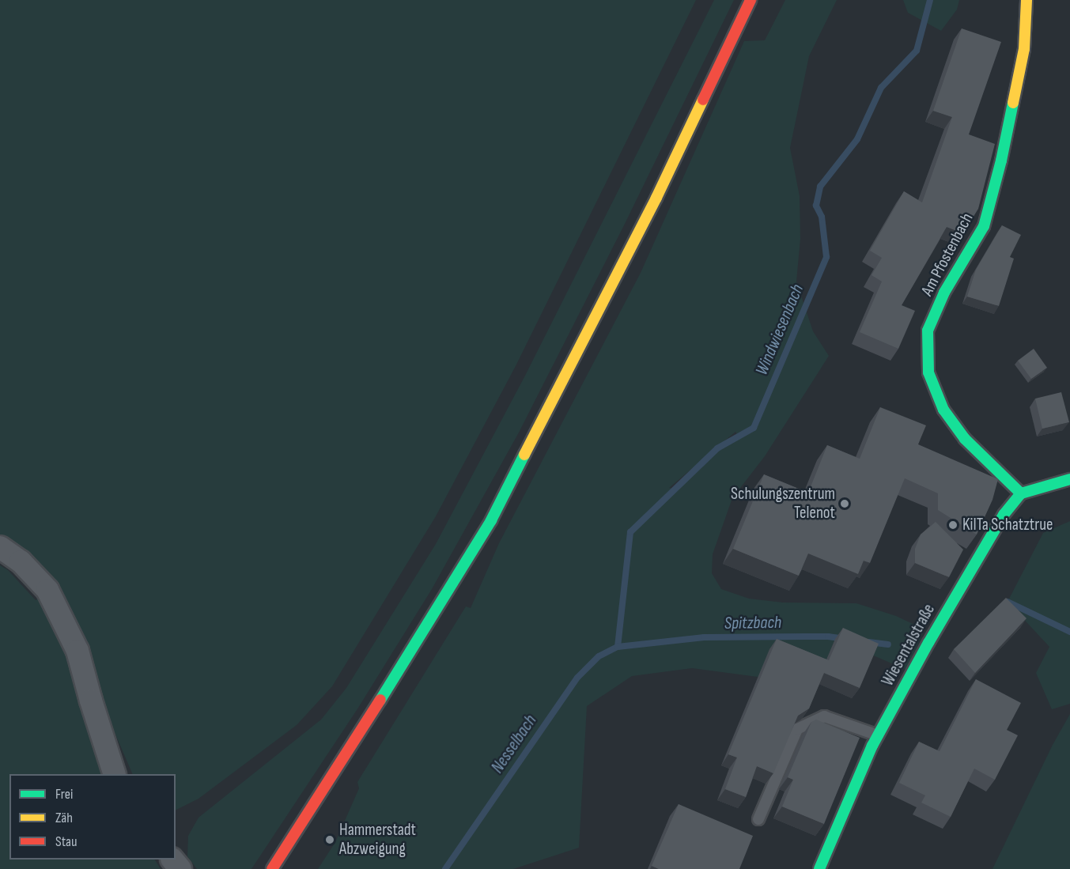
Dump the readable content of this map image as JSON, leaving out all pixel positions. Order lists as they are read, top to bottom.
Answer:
{
  "streets": {
    "street": ["Am Pfostenbach", "Wiesentalstraße"]
  },
  "crossings": [
    ["Am Pfostenbach", "Wiesentalstraße"]
  ],
  "water": ["Windwiesenbach", "Spitzbach", "Nesselbach"],
  "places": ["Schulungszentrum Telenot", "KiITa Schatztrue", "Hammerstadt Abzweigung"],
  "legend": ["Frei", "Zäh", "Stau"]
}
